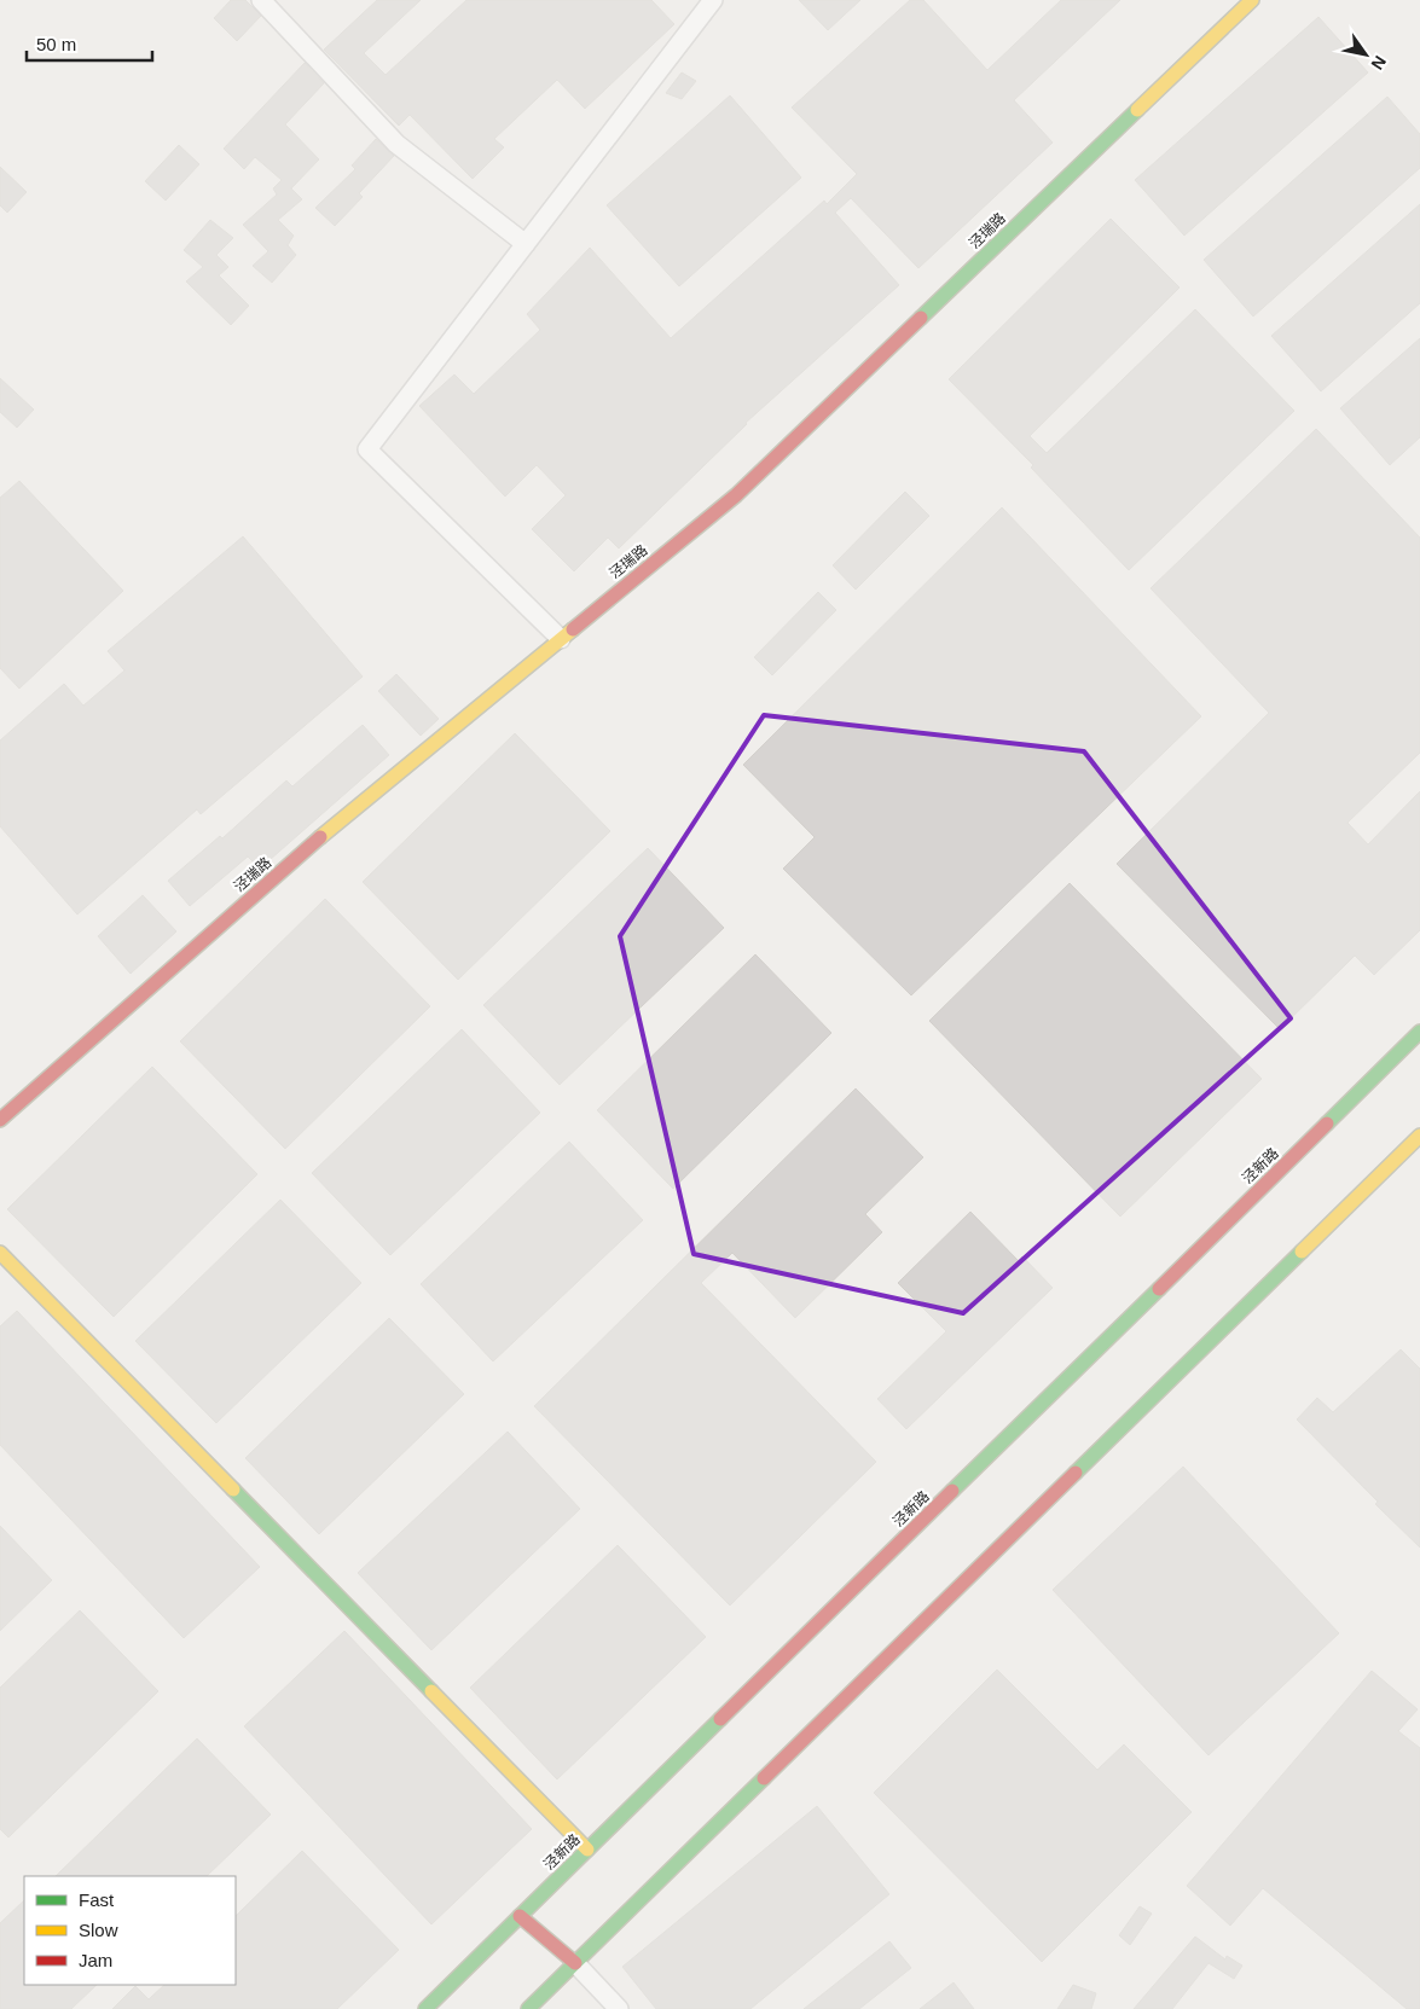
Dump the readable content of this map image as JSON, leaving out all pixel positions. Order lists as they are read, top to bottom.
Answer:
{
  "streets": {
    "street": ["泾瑞路", "泾新路"]
  },
  "legend": ["Fast", "Slow", "Jam"],
  "scale_bar": "50 m",
  "north": "bottom right"
}
